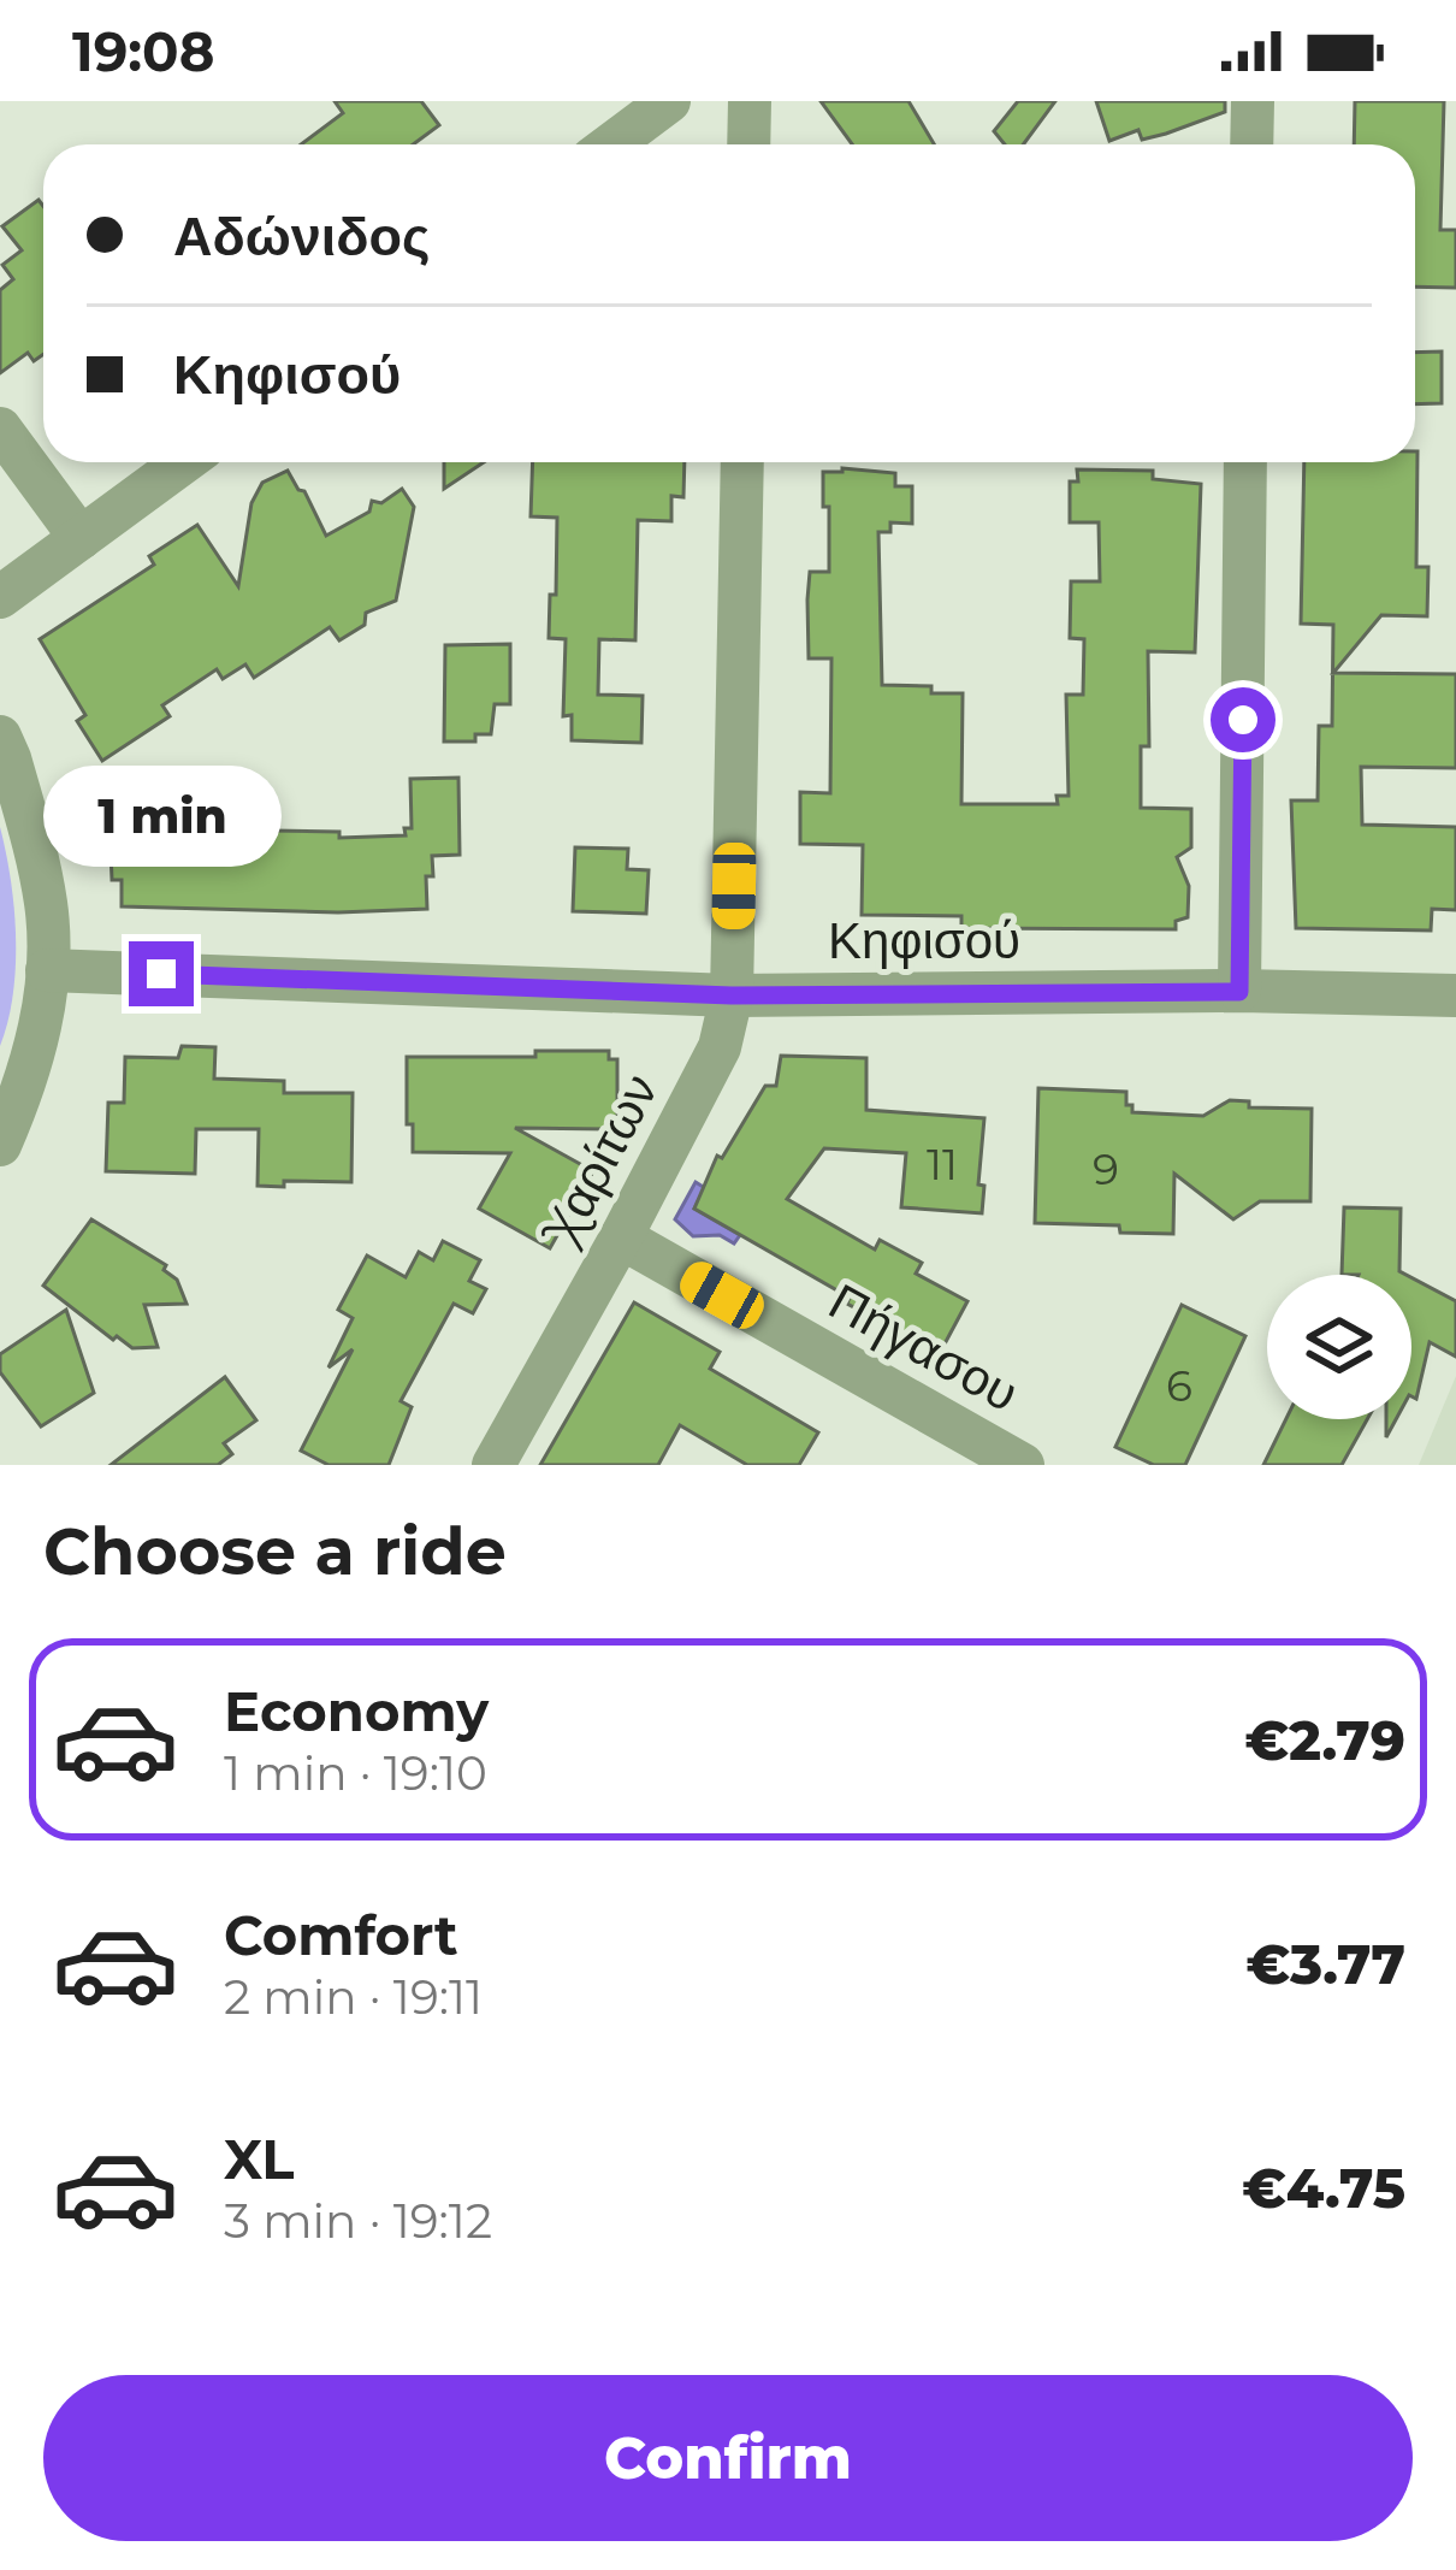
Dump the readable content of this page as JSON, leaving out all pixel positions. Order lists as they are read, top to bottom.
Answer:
{
  "streets": {
    "street": ["Κηφισού", "Χαρίτων", "Πήγασου"]
  },
  "crossings": [
    ["Κηφισού", "Χαρίτων"],
    ["Χαρίτων", "Πήγασου"]
  ],
  "house_numbers": ["11", "9", "6"],
  "page": {
    "status": "19:08",
    "banner": ["Αδώνιδος", "Κηφισού"],
    "bubble": "1 min",
    "heading": "Choose a ride",
    "list": [
      {
        "name": "Economy",
        "note": "1 min · 19:10",
        "value": "€2.79"
      },
      {
        "name": "Comfort",
        "note": "2 min · 19:11",
        "value": "€3.77"
      },
      {
        "name": "XL",
        "note": "3 min · 19:12",
        "value": "€4.75"
      }
    ],
    "buttons": "Confirm"
  }
}
